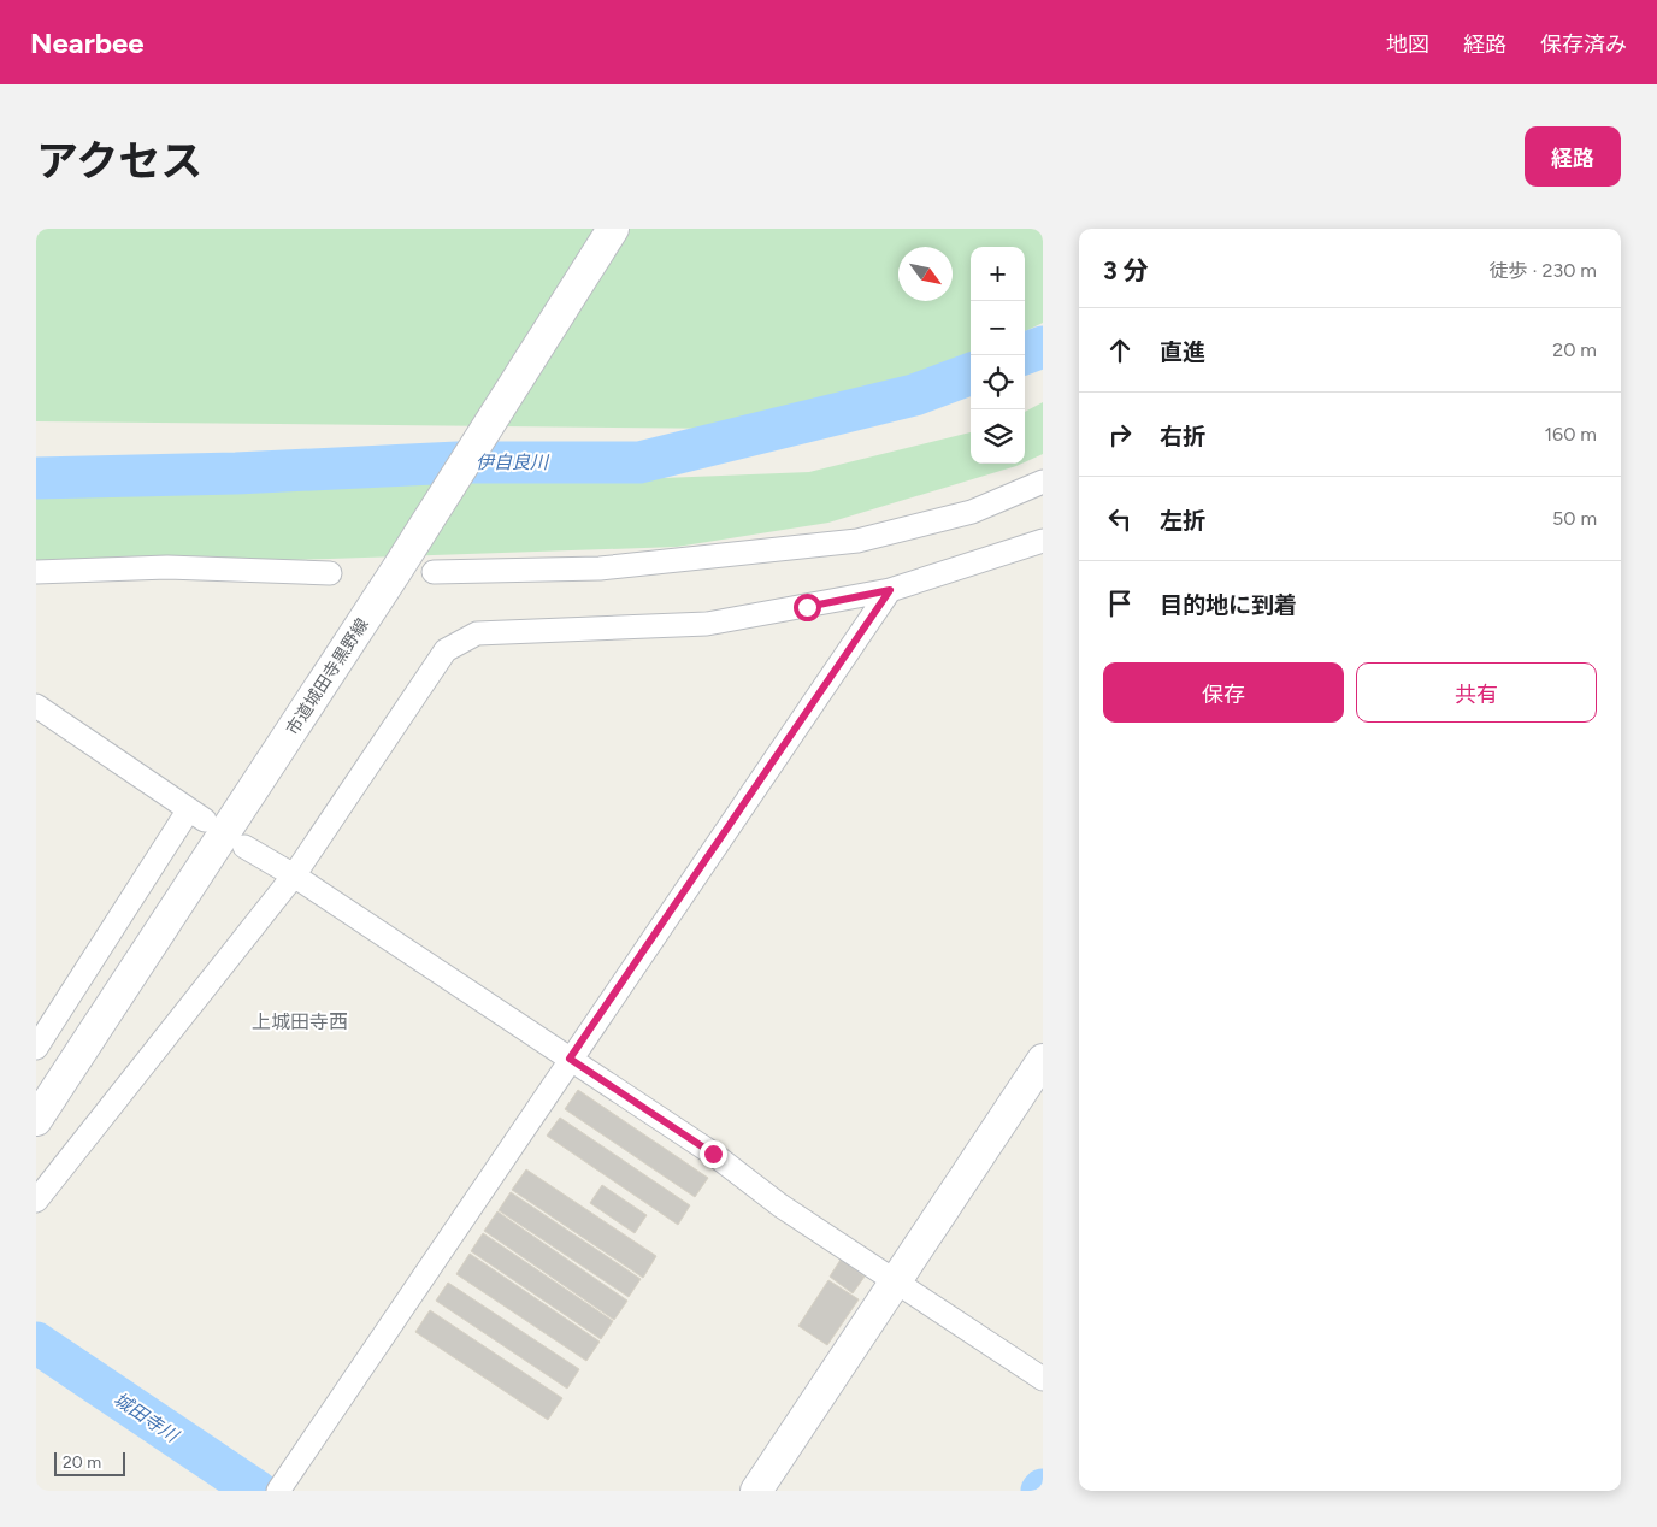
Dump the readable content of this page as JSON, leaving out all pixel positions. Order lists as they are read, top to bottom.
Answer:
{
  "streets": {
    "street": ["市道城田寺黒野線"]
  },
  "districts": ["上城田寺西"],
  "water": ["伊自良川", "城田寺川"],
  "scale_bar": "20 m",
  "north": "bottom right",
  "page": {
    "header": "Nearbee",
    "nav": ["地図", "経路", "保存済み"],
    "title": "アクセス",
    "buttons": [
      "経路",
      ["保存", "共有"]
    ],
    "heading": ["3 分", "徒歩 · 230 m"],
    "map_buttons": ["+", "−"],
    "list": [
      ["直進", "20 m"],
      ["右折", "160 m"],
      ["左折", "50 m"],
      "目的地に到着"
    ],
    "scale": "20 m"
  }
}
